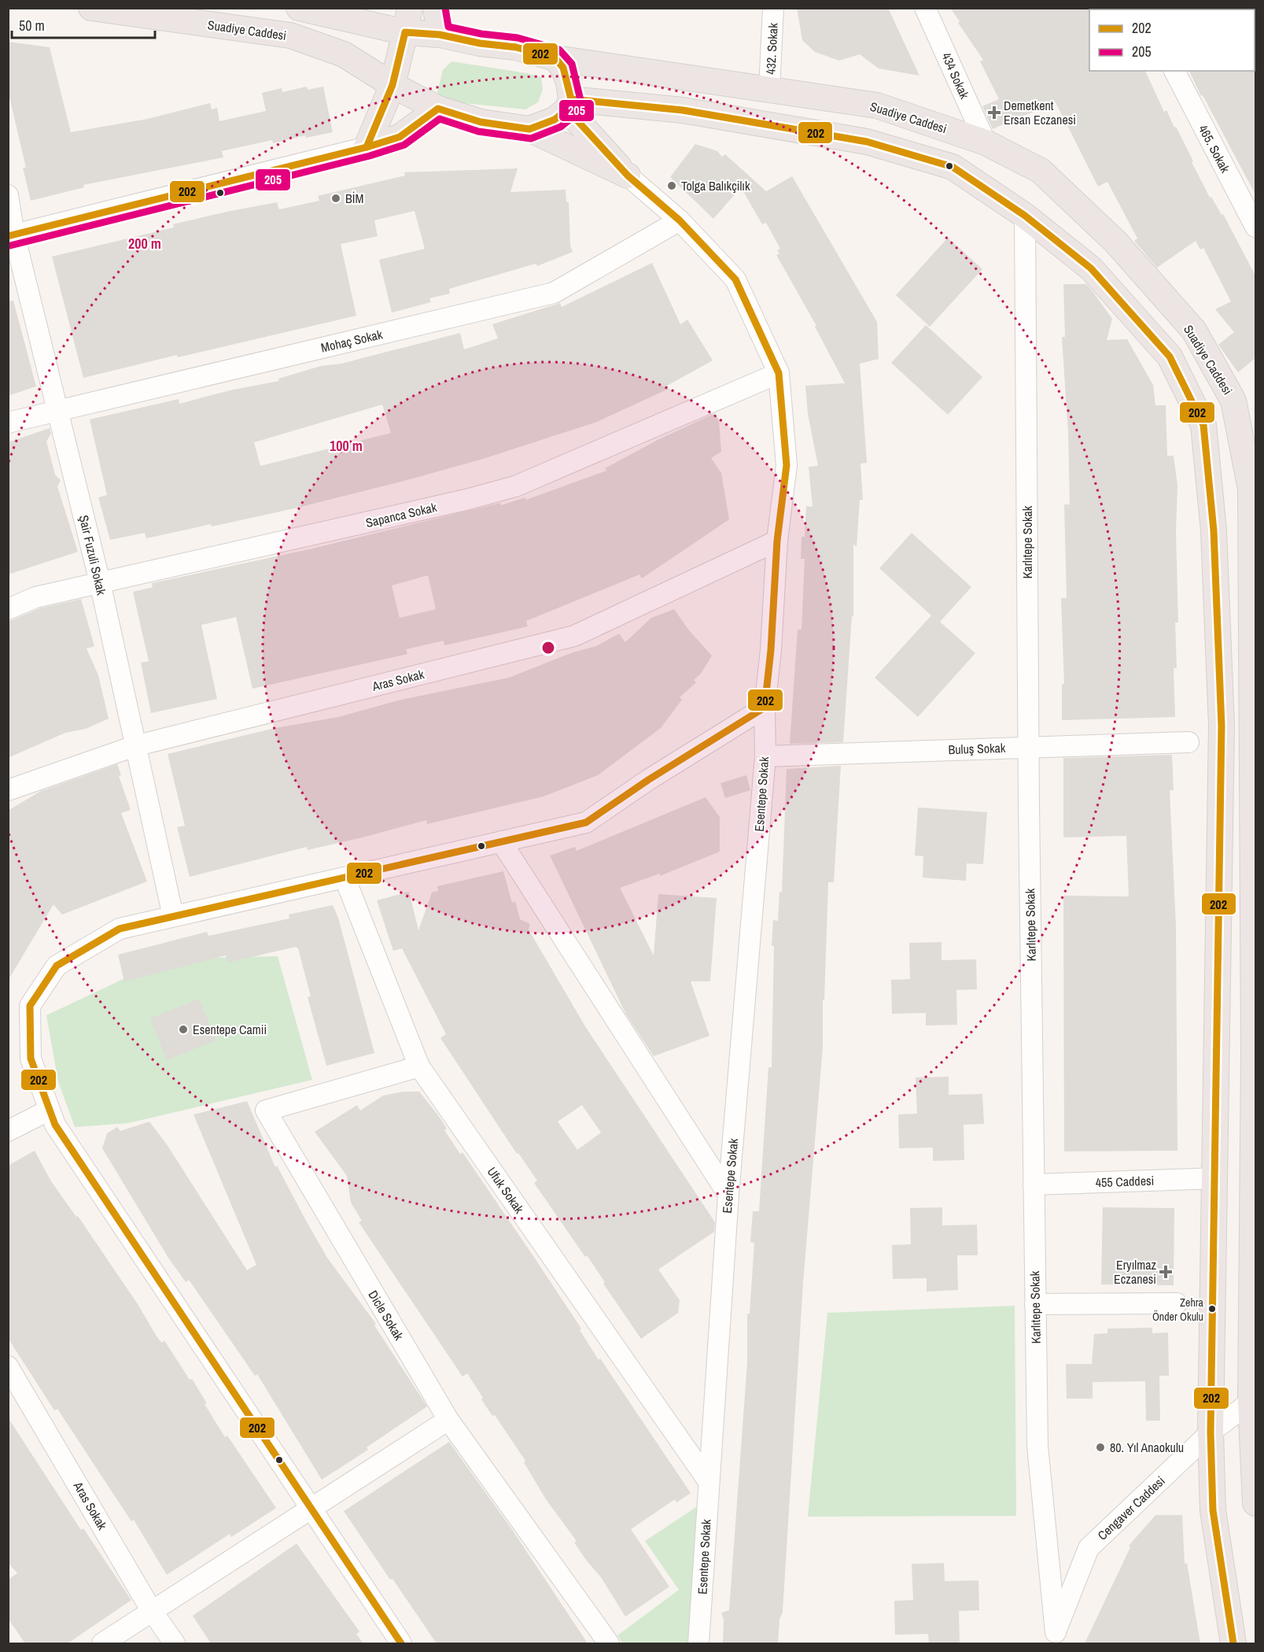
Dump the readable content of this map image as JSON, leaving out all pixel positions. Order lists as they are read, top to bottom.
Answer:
{
  "streets": {
    "main road": ["Suadiye Caddesi"],
    "street": [
      "432. Sokak",
      "434 Sokak",
      "465. Sokak",
      "Mohaç Sokak",
      "Sapanca Sokak",
      "Karlıtepe Sokak",
      "Şair Fuzuli Sokak",
      "Aras Sokak",
      "Buluş Sokak",
      "Esentepe Sokak",
      "455 Caddesi",
      "Ufuk Sokak",
      "Dicle Sokak",
      "Cengaver Caddesi"
    ]
  },
  "crossings": [
    ["Suadiye Caddesi", "432. Sokak"],
    ["Suadiye Caddesi", "434 Sokak"],
    ["Suadiye Caddesi", "Cengaver Caddesi"],
    ["Mohaç Sokak", "Şair Fuzuli Sokak"],
    ["Mohaç Sokak", "Esentepe Sokak"],
    ["Sapanca Sokak", "Şair Fuzuli Sokak"],
    ["Sapanca Sokak", "Esentepe Sokak"],
    ["Karlıtepe Sokak", "Buluş Sokak"],
    ["Karlıtepe Sokak", "455 Caddesi"],
    ["Karlıtepe Sokak", "Cengaver Caddesi"],
    ["Şair Fuzuli Sokak", "Aras Sokak"],
    ["Aras Sokak", "Esentepe Sokak"],
    ["Buluş Sokak", "Esentepe Sokak"],
    ["Esentepe Sokak", "Ufuk Sokak"],
    ["Ufuk Sokak", "Dicle Sokak"]
  ],
  "places": {
    "health": ["Demetkent Ersan Eczanesi", "Eryılmaz Eczanesi"],
    "other": [
      "Tolga Balıkçilık",
      "BİM",
      "Esentepe Camii",
      "Zehra Önder Okulu",
      "80. Yıl Anaokulu"
    ]
  },
  "lines": ["transit line 205", "transit line 202"],
  "legend": ["202", "205"],
  "scale_bar": "50 m",
  "rings": ["200 m", "100 m"]
}
